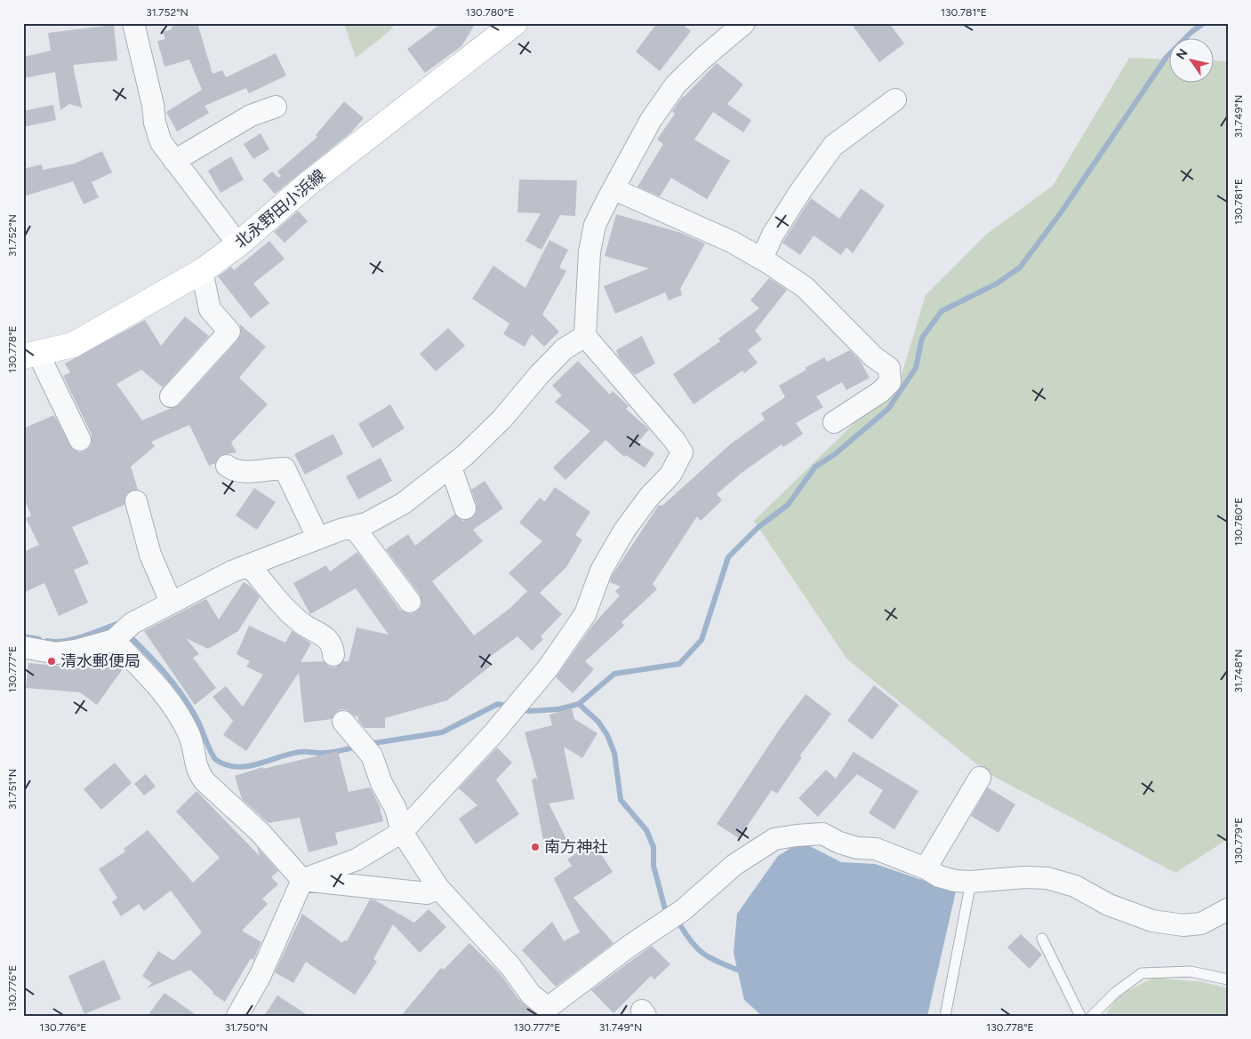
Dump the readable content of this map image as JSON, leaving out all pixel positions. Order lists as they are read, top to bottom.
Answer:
{
  "streets": {
    "main road": ["北永野田小浜線"]
  },
  "places": ["清水郵便局", "南方神社"],
  "north": "top left",
  "coordinates": [
    "31.752°N",
    "130.780°E",
    "130.781°E",
    "31.749°N",
    "130.778°E",
    "130.777°E",
    "31.748°N",
    "31.751°N",
    "130.779°E",
    "130.776°E",
    "31.750°N"
  ]
}
